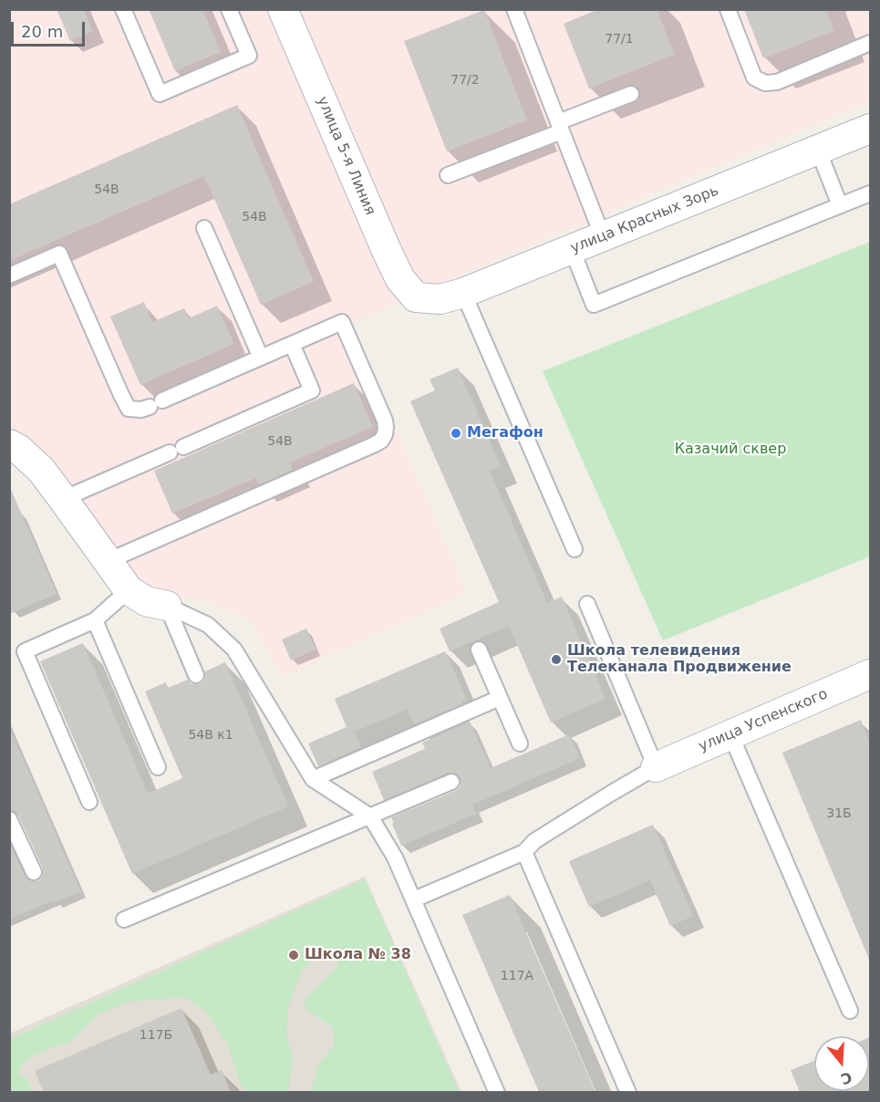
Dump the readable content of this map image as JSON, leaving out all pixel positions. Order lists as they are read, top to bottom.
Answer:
{
  "streets": {
    "street": ["улица 5-я Линия", "улица Красных Зорь", "улица Успенского"]
  },
  "crossings": [
    ["улица 5-я Линия", "улица Красных Зорь"]
  ],
  "parks": ["Казачий сквер"],
  "places": ["Мегафон", "Школа телевидения Телеканала Продвижение", "Школа № 38"],
  "house_numbers": [
    "77/1",
    "77/2",
    "54В",
    "54В",
    "54В",
    "54В к1",
    "31Б",
    "117А",
    "117Б"
  ],
  "scale_bar": "20 m",
  "north": "bottom"
}
